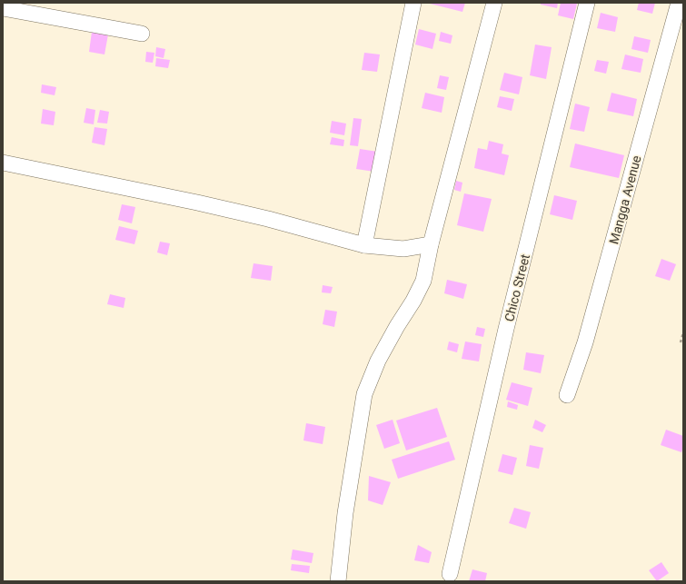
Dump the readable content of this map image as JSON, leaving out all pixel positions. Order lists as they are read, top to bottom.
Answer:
{
  "streets": {
    "street": ["Mangga Avenue", "Chico Street"]
  }
}
